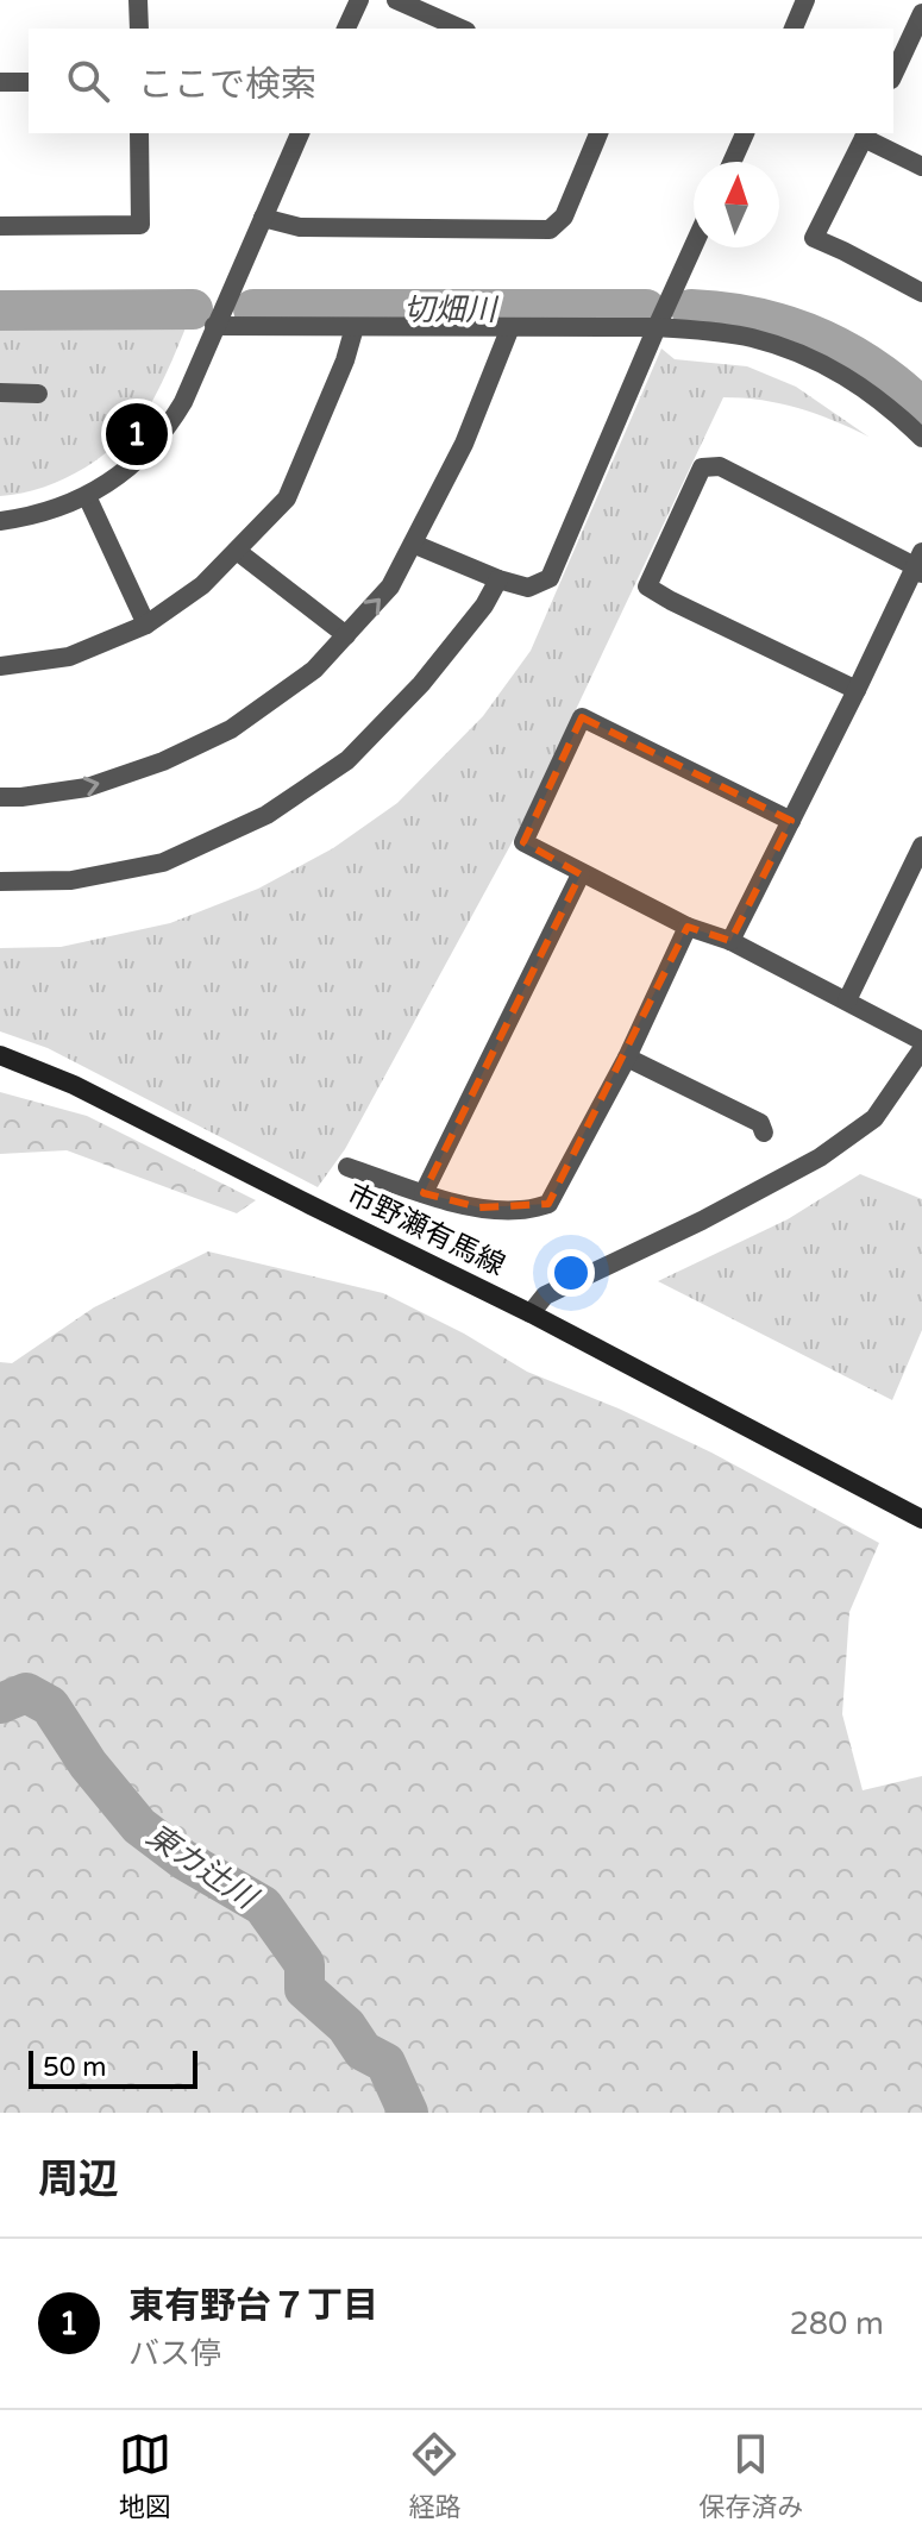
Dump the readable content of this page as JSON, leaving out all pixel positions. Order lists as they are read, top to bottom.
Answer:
{
  "streets": {
    "main road": ["市野瀬有馬線"]
  },
  "water": ["切畑川", "東カ辻川"],
  "scale_bar": "50 m",
  "north": "top",
  "page": {
    "search": "ここで検索",
    "pins": "1",
    "scale": "50 m",
    "heading": "周辺",
    "list": [
      {
        "mark": "1",
        "name": "東有野台７丁目",
        "note": "バス停",
        "value": "280 m"
      }
    ],
    "nav": ["地図", "経路", "保存済み"]
  }
}
